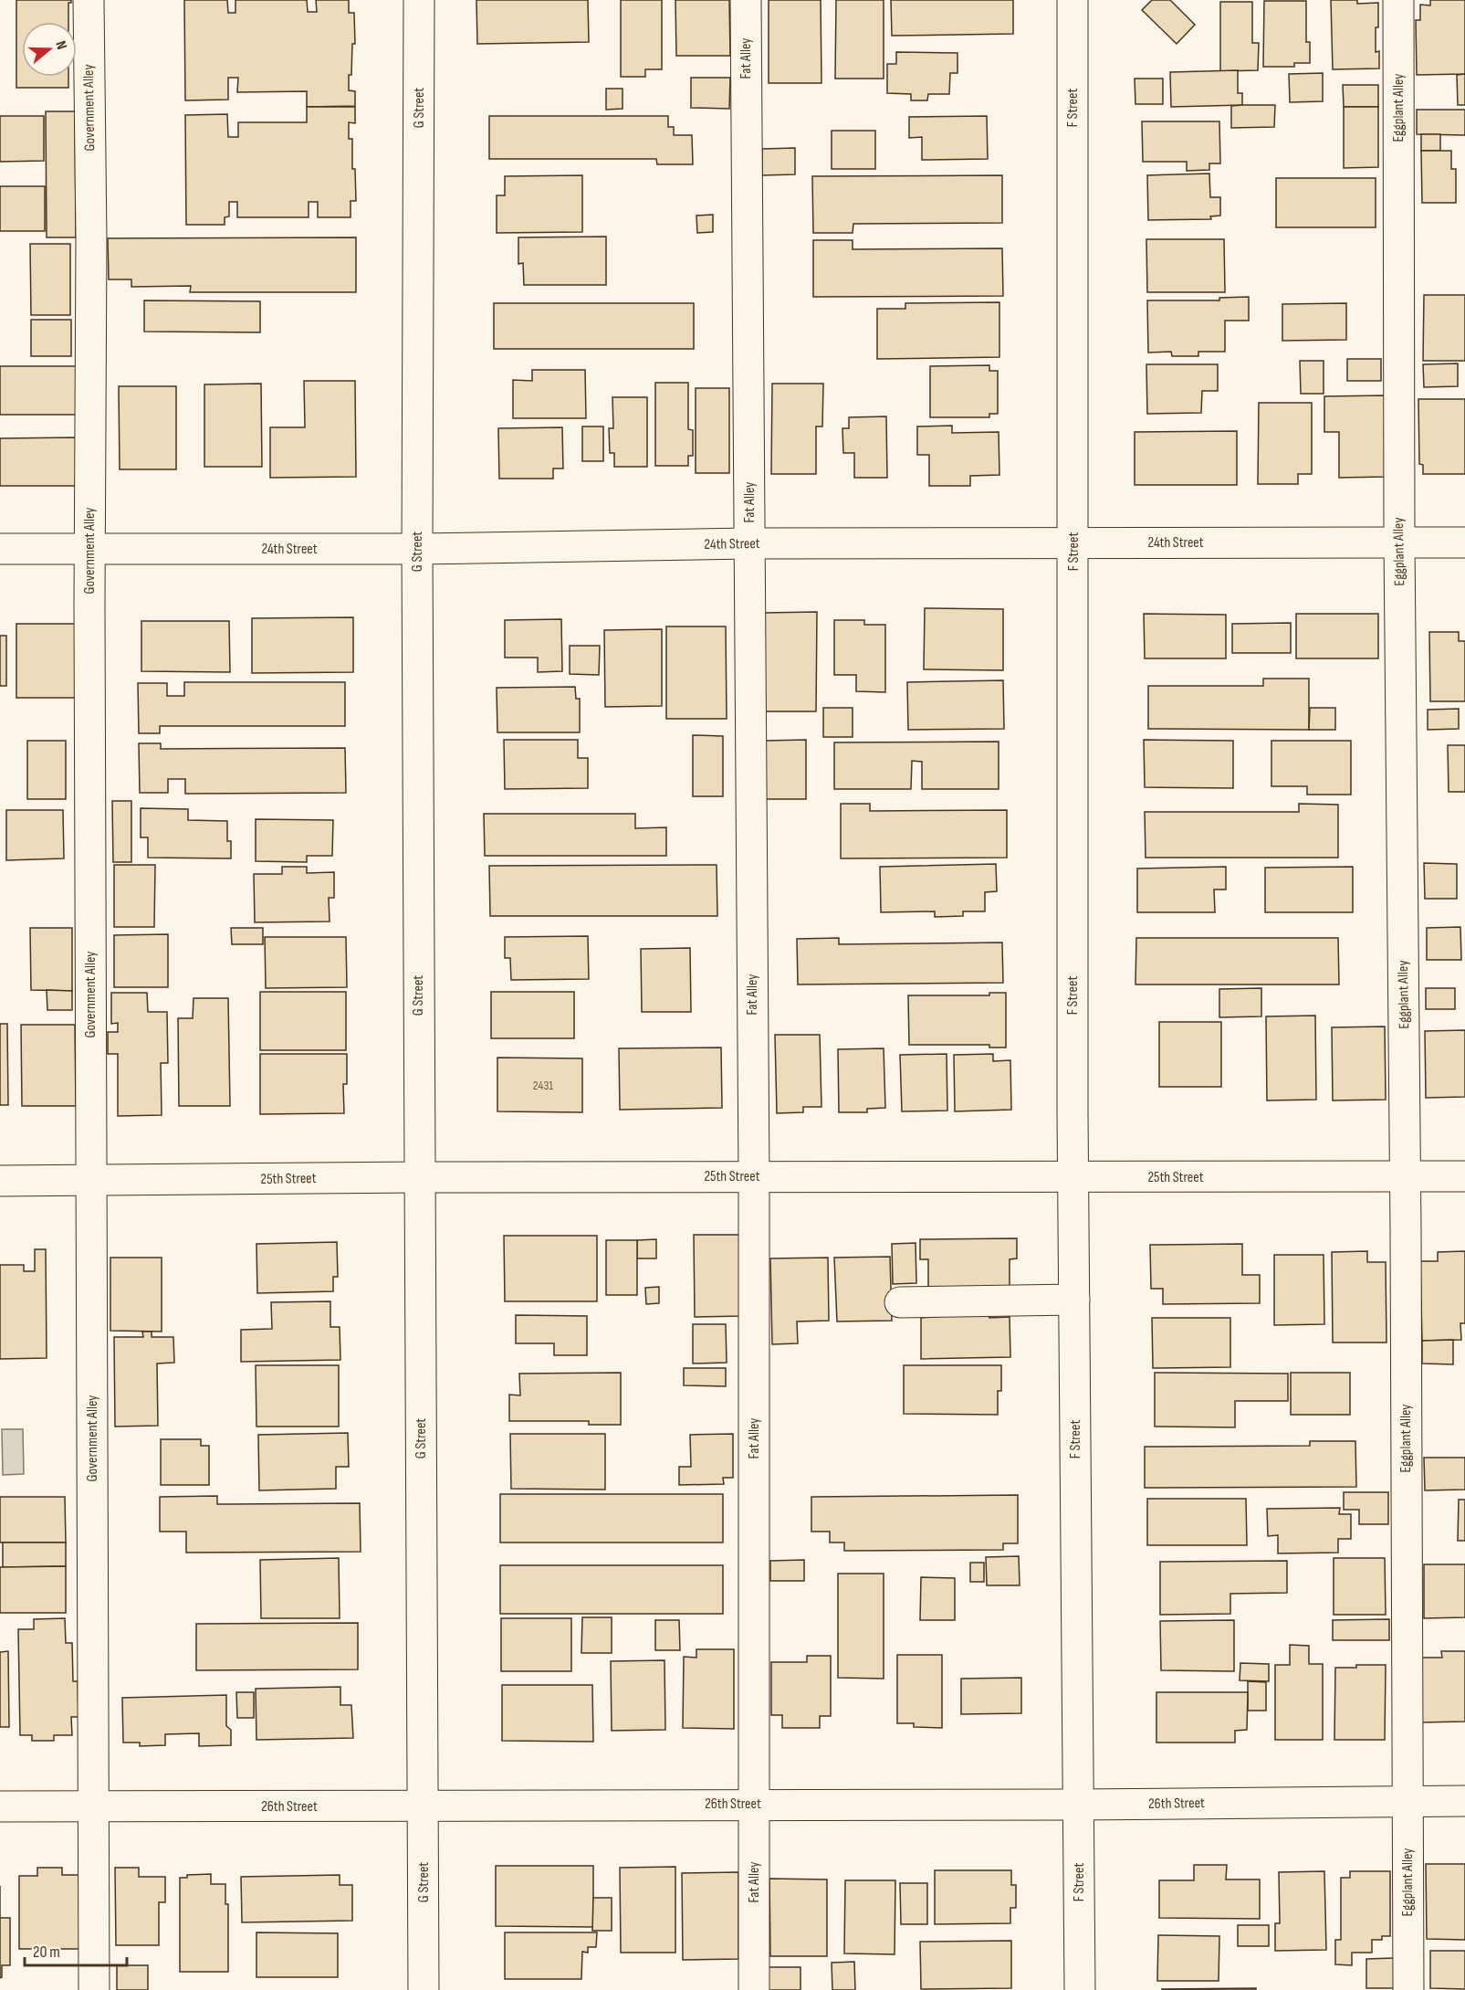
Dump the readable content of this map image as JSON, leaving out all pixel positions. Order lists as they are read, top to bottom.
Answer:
{
  "streets": {
    "street": [
      "Fat Alley",
      "Government Alley",
      "G Street",
      "F Street",
      "Eggplant Alley",
      "24th Street",
      "25th Street",
      "26th Street"
    ]
  },
  "crossings": [
    ["Fat Alley", "24th Street"],
    ["Fat Alley", "25th Street"],
    ["Fat Alley", "26th Street"],
    ["Government Alley", "24th Street"],
    ["Government Alley", "25th Street"],
    ["Government Alley", "26th Street"],
    ["G Street", "24th Street"],
    ["G Street", "25th Street"],
    ["G Street", "26th Street"],
    ["F Street", "24th Street"],
    ["F Street", "25th Street"],
    ["F Street", "26th Street"],
    ["Eggplant Alley", "24th Street"],
    ["Eggplant Alley", "25th Street"],
    ["Eggplant Alley", "26th Street"]
  ],
  "house_numbers": ["2431"],
  "scale_bar": "20 m",
  "north": "right"
}
